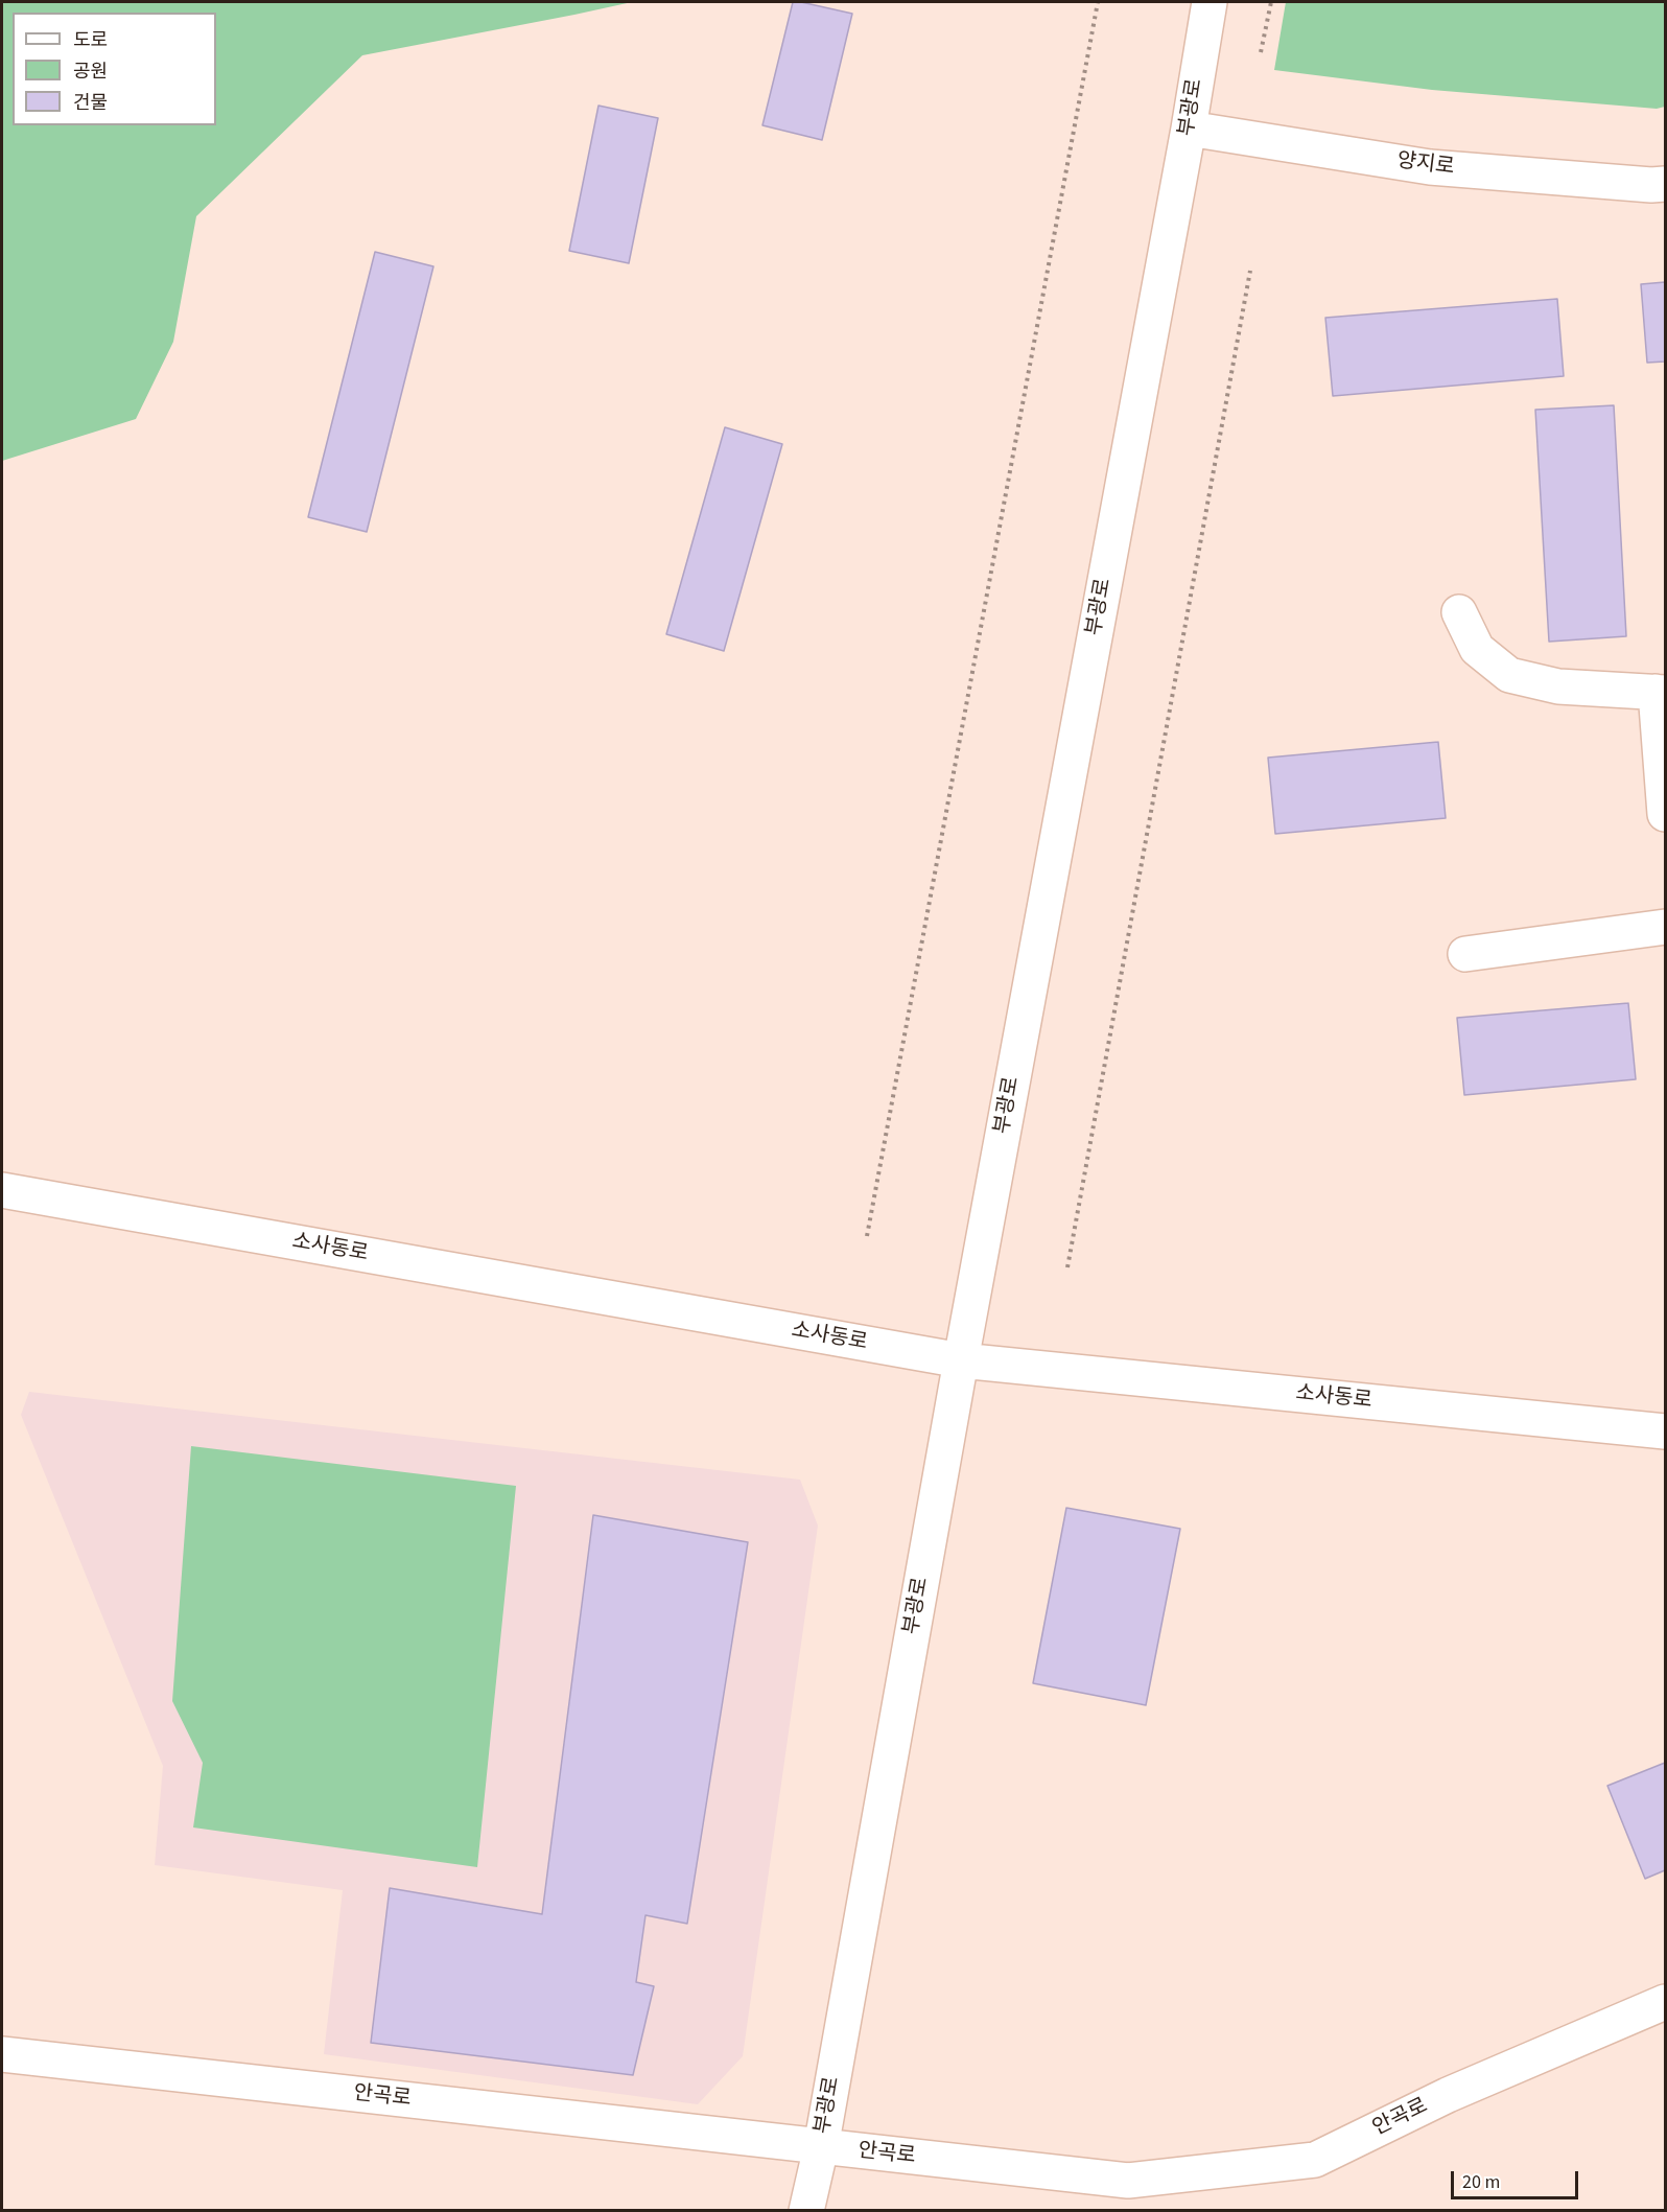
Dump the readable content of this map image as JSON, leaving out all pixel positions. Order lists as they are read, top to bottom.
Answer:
{
  "streets": {
    "street": [
      "부광로",
      "양지로",
      "소사동로",
      "안곡로"
    ]
  },
  "crossings": [
    ["부광로", "양지로"],
    ["부광로", "소사동로"],
    ["부광로", "안곡로"]
  ],
  "legend": ["도로", "공원", "건물"],
  "scale_bar": "20 m"
}
